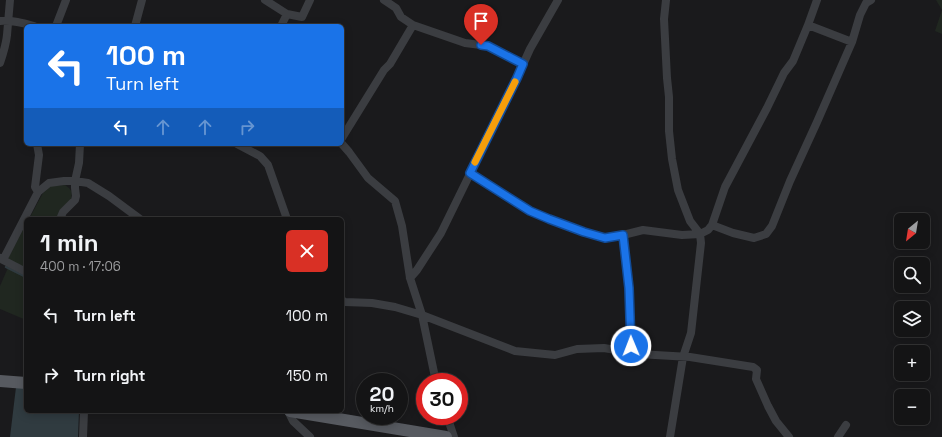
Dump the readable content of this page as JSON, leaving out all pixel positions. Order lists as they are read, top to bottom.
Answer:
{
  "north": "bottom left",
  "page": {
    "turn": ["100 m", "Turn left"],
    "map_buttons": ["+", "−"],
    "heading": ["1 min", "400 m · 17:06"],
    "list": [
      {
        "name": "Turn left",
        "value": "100 m"
      },
      {
        "name": "Turn right",
        "value": "150 m"
      }
    ],
    "speed": "20 km/h",
    "limit": "30"
  }
}
